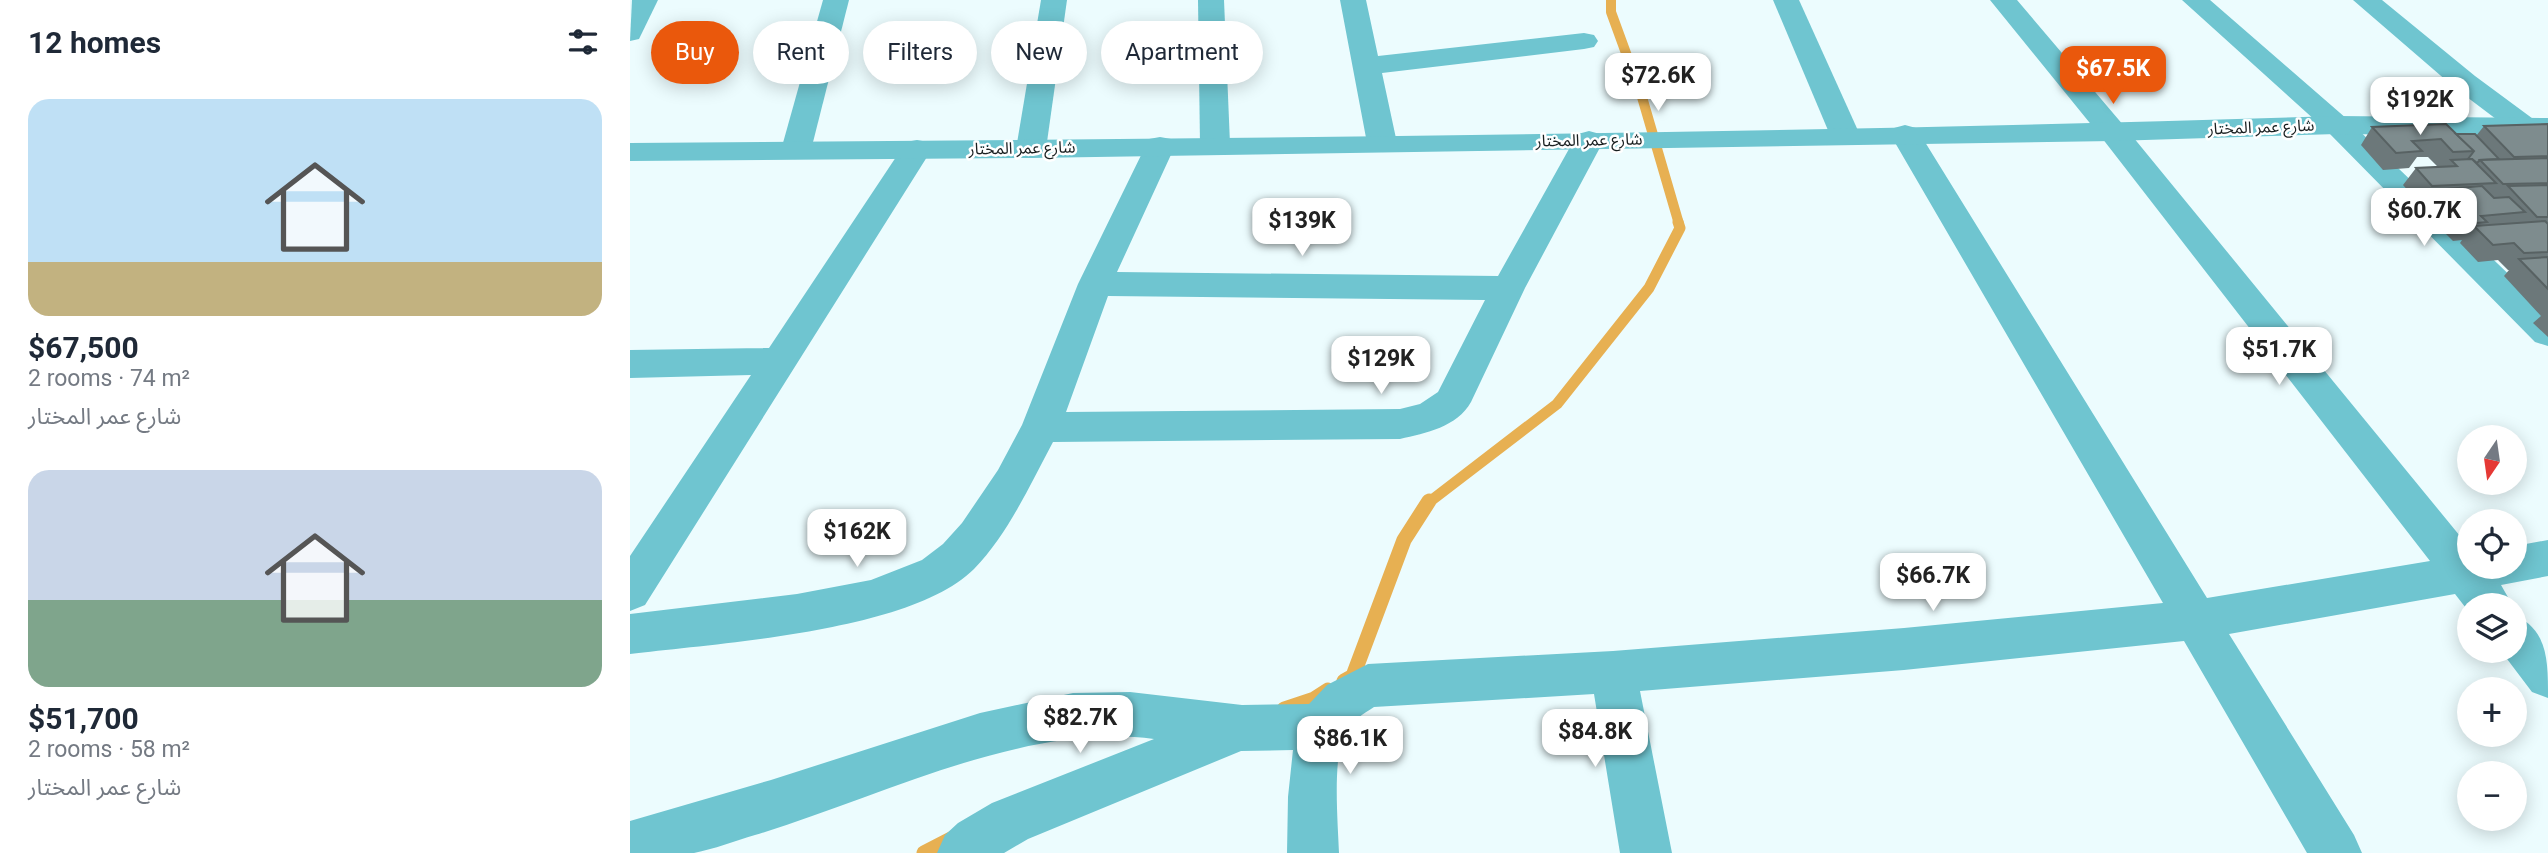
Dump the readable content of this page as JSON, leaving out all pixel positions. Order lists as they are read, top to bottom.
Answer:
{
  "streets": {
    "street": ["شارع عمر المختار"]
  },
  "north": "bottom",
  "page": {
    "heading": "12 homes",
    "chip": [
      "Buy",
      "Rent",
      "Filters",
      "New",
      "Apartment"
    ],
    "price": [
      "$67.5K",
      "$72.6K",
      "$192K",
      "$60.7K",
      "$139K",
      "$51.7K",
      "$129K",
      "$162K",
      "$66.7K",
      "$82.7K",
      "$84.8K",
      "$86.1K"
    ],
    "list": [
      {
        "name": "$67,500",
        "note": "2 rooms · 74 m² · شارع عمر المختار"
      },
      {
        "name": "$51,700",
        "note": "2 rooms · 58 m² · شارع عمر المختار"
      }
    ],
    "map_buttons": ["+", "−"]
  }
}
